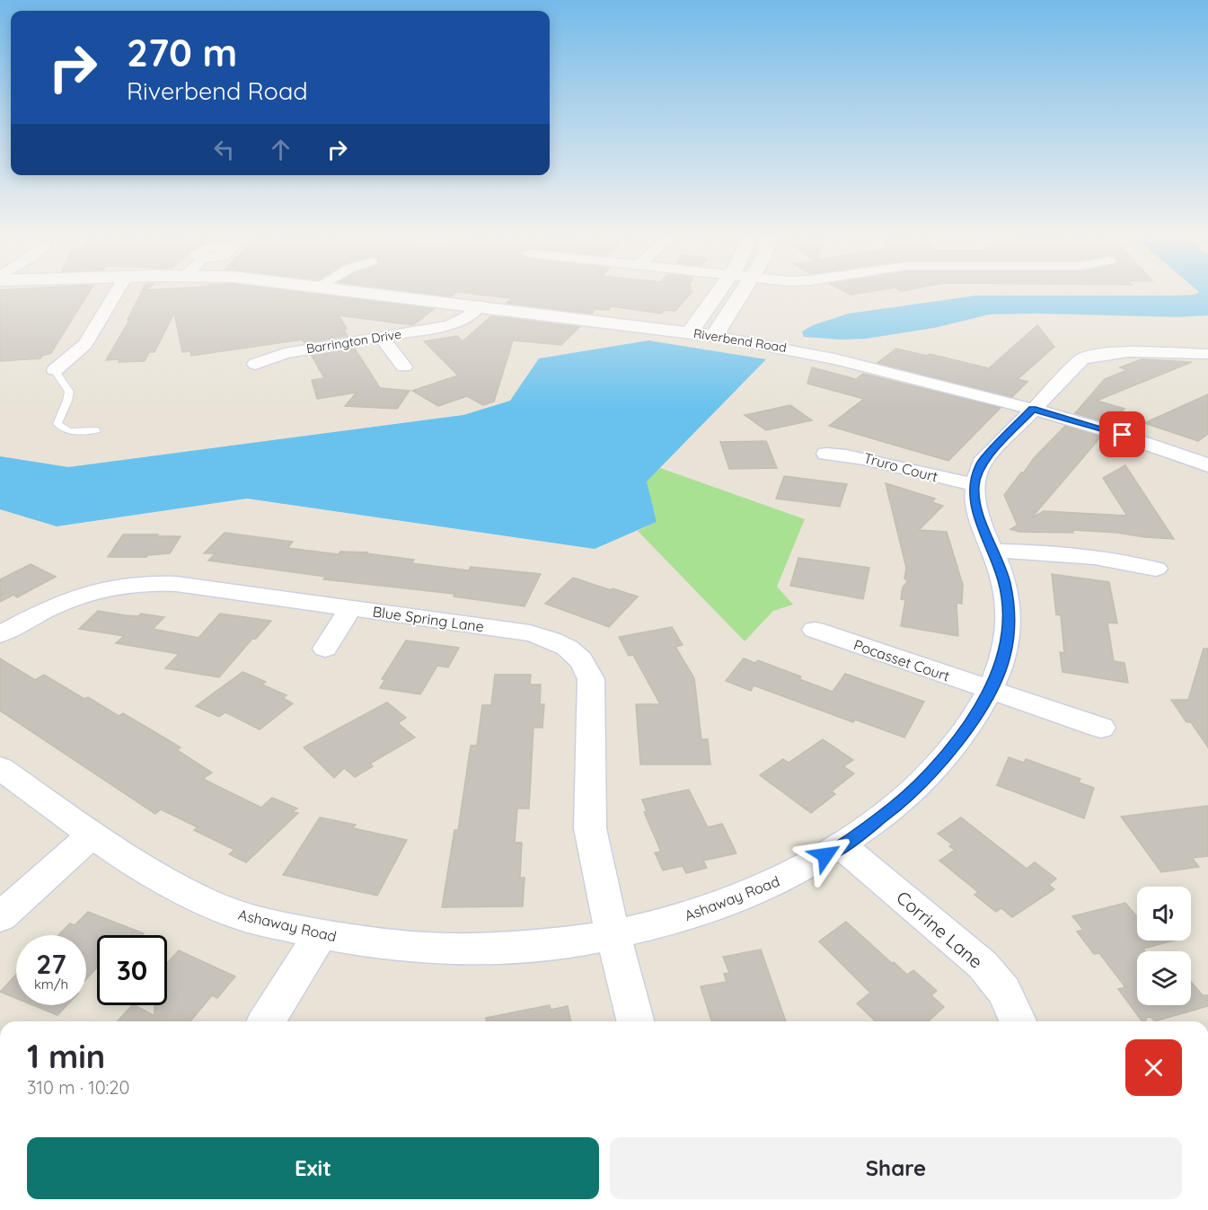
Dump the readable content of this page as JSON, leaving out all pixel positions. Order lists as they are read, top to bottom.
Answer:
{
  "streets": {
    "street": [
      "Riverbend Road",
      "Barrington Drive",
      "Truro Court",
      "Blue Spring Lane",
      "Pocasset Court",
      "Ashaway Road",
      "Corrine Lane"
    ]
  },
  "crossings": [
    ["Riverbend Road", "Barrington Drive"],
    ["Truro Court", "Ashaway Road"],
    ["Blue Spring Lane", "Ashaway Road"],
    ["Pocasset Court", "Ashaway Road"],
    ["Ashaway Road", "Corrine Lane"]
  ],
  "page": {
    "turn": ["270 m", "Riverbend Road"],
    "speed": "27 km/h",
    "limit": "30",
    "heading": ["1 min", "310 m · 10:20"],
    "buttons": ["Exit", "Share"]
  }
}
